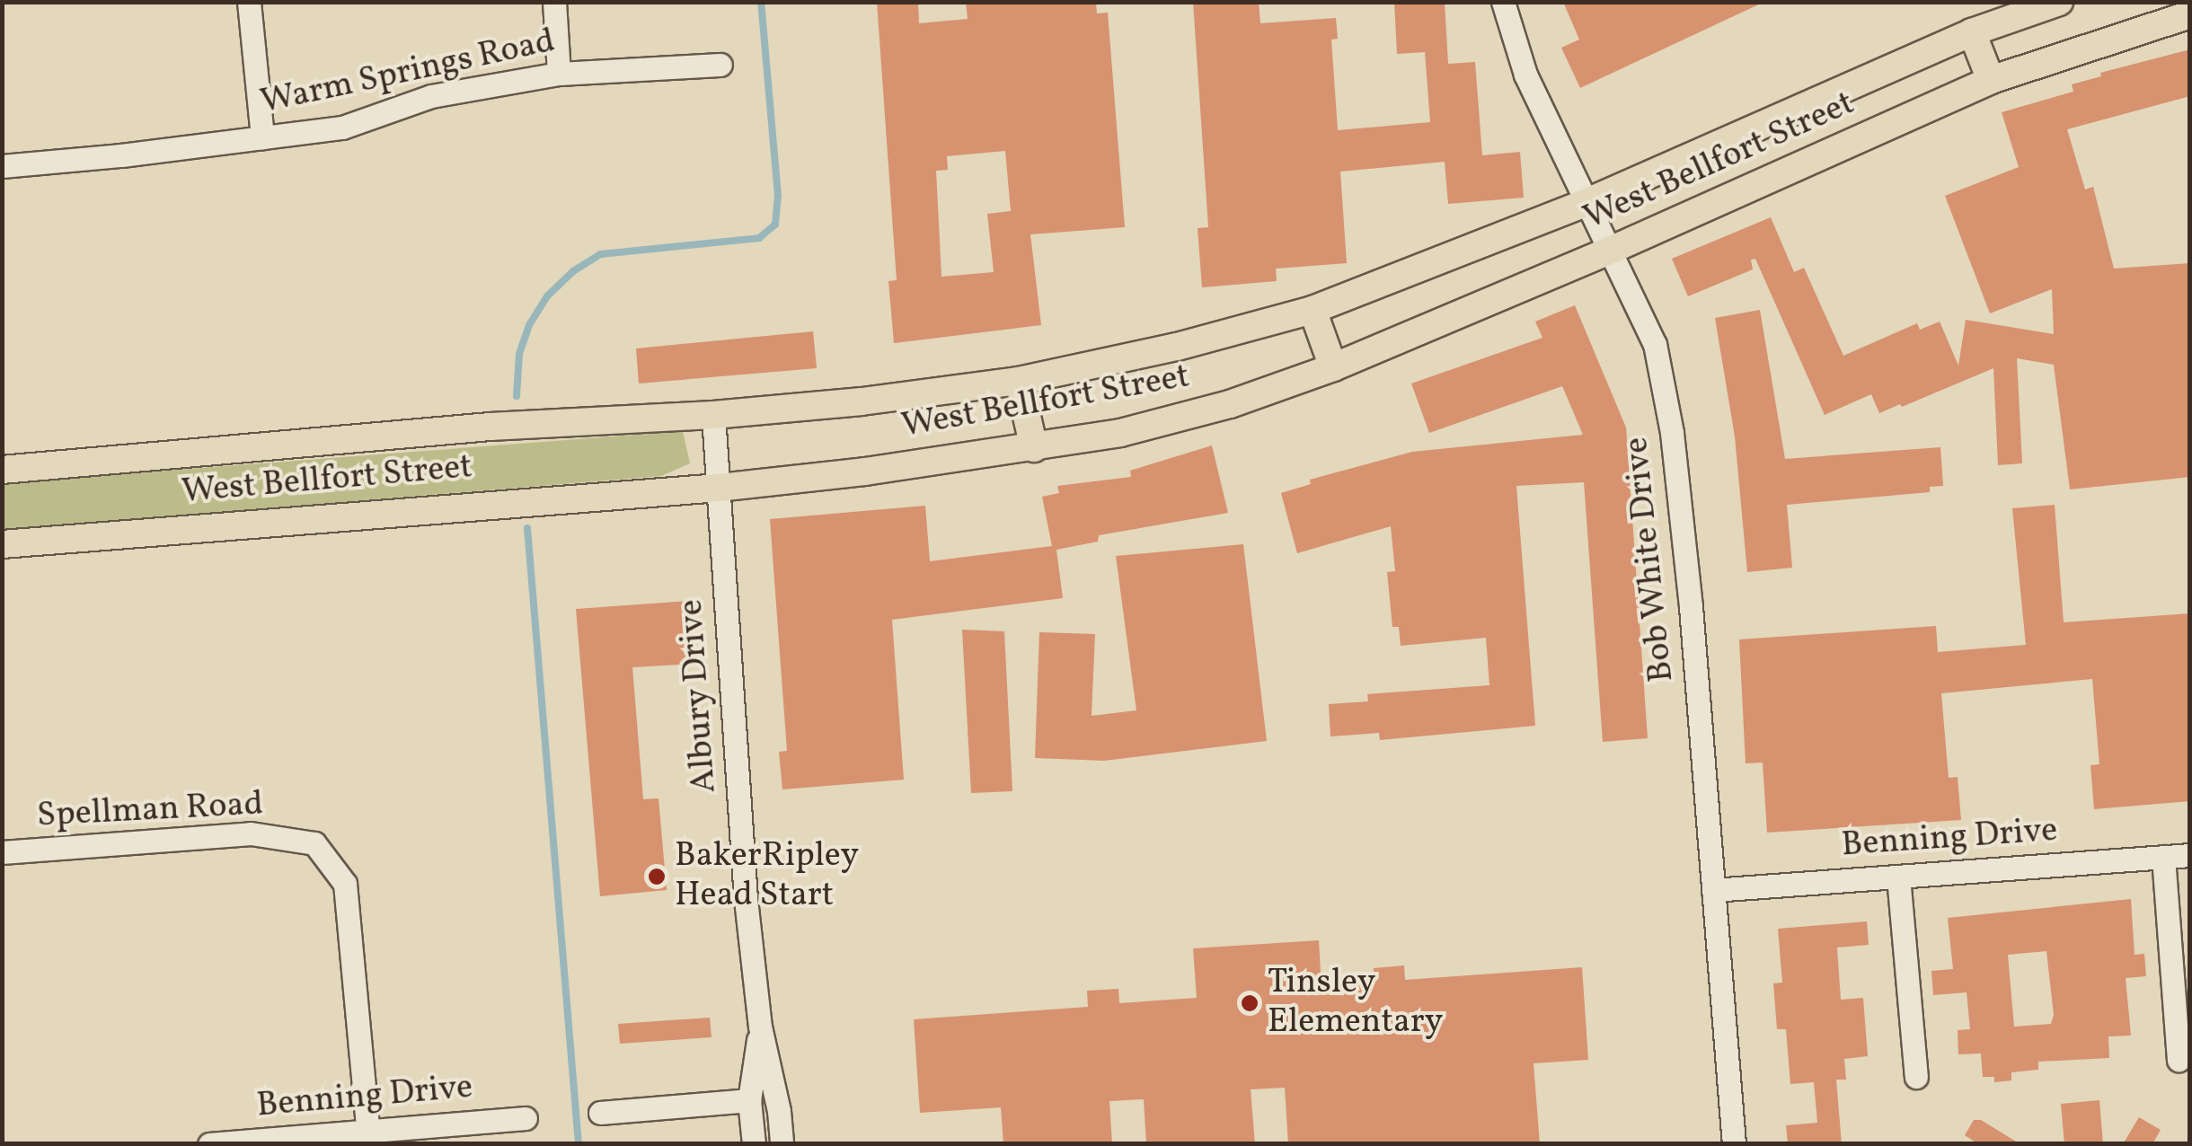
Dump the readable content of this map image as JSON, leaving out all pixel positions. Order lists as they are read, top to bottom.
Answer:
{
  "streets": {
    "main road": ["West Bellfort Street"],
    "street": [
      "Warm Springs Road",
      "Bob White Drive",
      "Albury Drive",
      "Spellman Road",
      "Benning Drive"
    ]
  },
  "crossings": [
    ["West Bellfort Street", "Bob White Drive"],
    ["West Bellfort Street", "Albury Drive"],
    ["Bob White Drive", "Benning Drive"],
    ["Spellman Road", "Benning Drive"]
  ],
  "places": ["BakerRipley Head Start", "Tinsley Elementary"]
}
